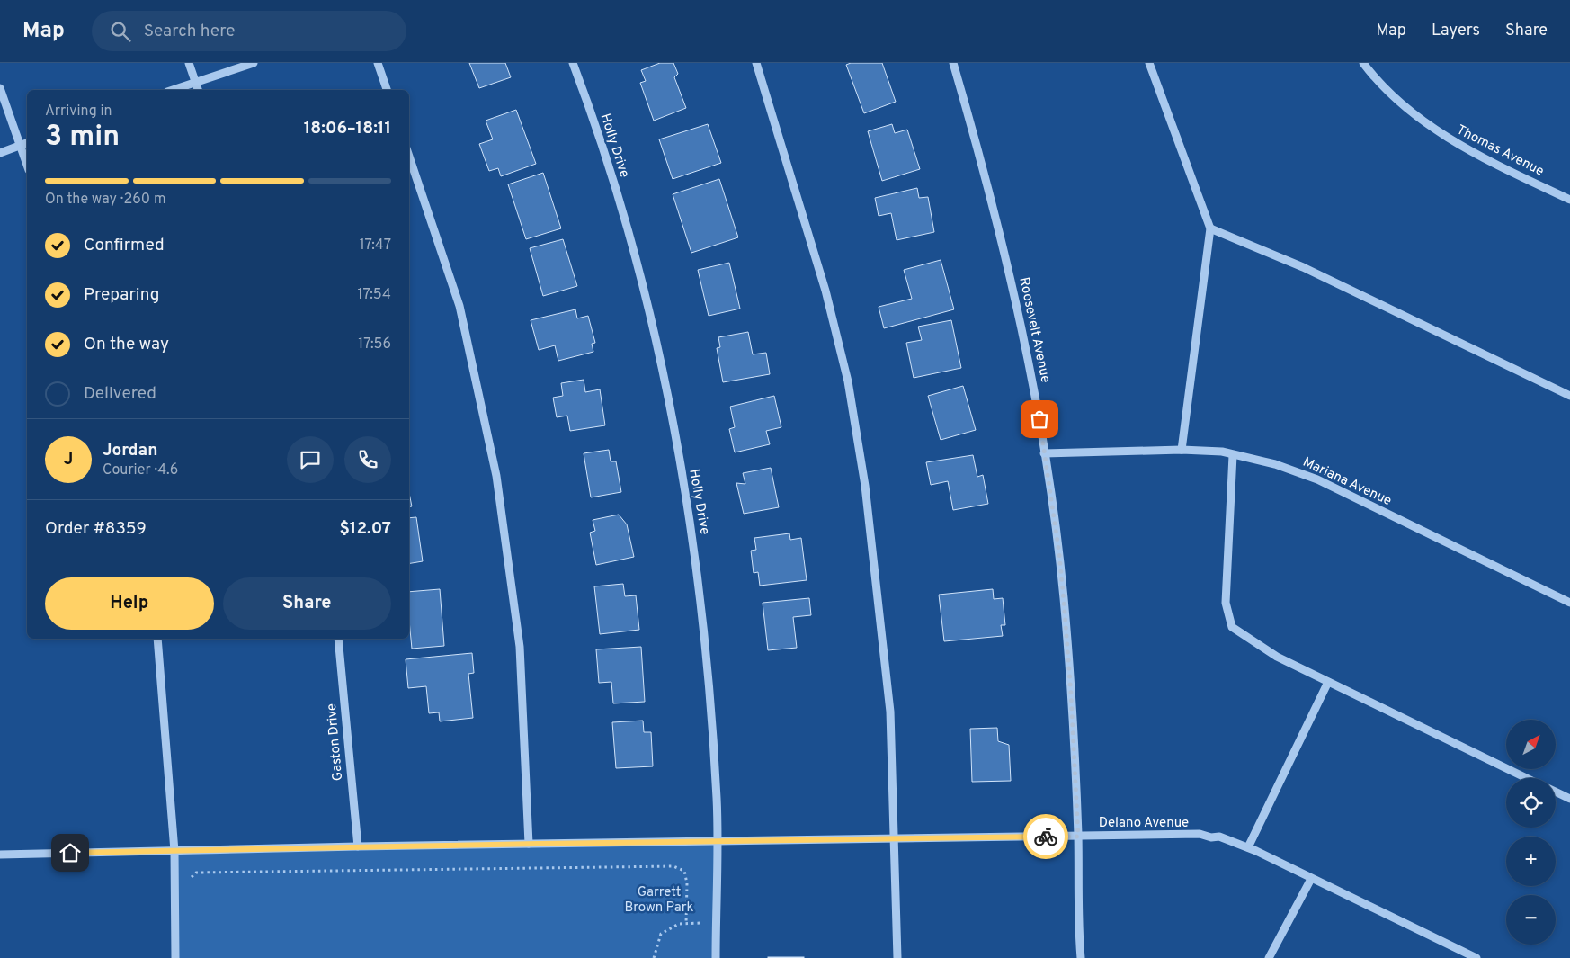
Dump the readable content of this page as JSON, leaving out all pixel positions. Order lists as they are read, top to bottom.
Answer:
{
  "streets": {
    "street": [
      "Holly Drive",
      "Thomas Avenue",
      "Roosevelt Avenue",
      "Mariana Avenue",
      "Gaston Drive",
      "Delano Avenue"
    ]
  },
  "crossings": [
    ["Holly Drive", "Delano Avenue"],
    ["Roosevelt Avenue", "Mariana Avenue"],
    ["Roosevelt Avenue", "Delano Avenue"],
    ["Gaston Drive", "Delano Avenue"]
  ],
  "parks": ["Garrett Brown Park"],
  "north": "top right",
  "page": {
    "header": "Map",
    "search": "Search here",
    "nav": ["Map", "Layers", "Share"],
    "heading": ["3 min", "Arriving in", "18:06–18:11"],
    "panel": [
      "Jordan",
      "Courier · 4.6",
      "Order #8359",
      "$12.07"
    ],
    "bar": "On the way · 260 m",
    "list": [
      ["Confirmed", "17:47"],
      ["Preparing", "17:54"],
      ["On the way", "17:56"],
      "Delivered"
    ],
    "round": "J",
    "buttons": ["Help", "Share"],
    "map_buttons": ["+", "−"]
  }
}
